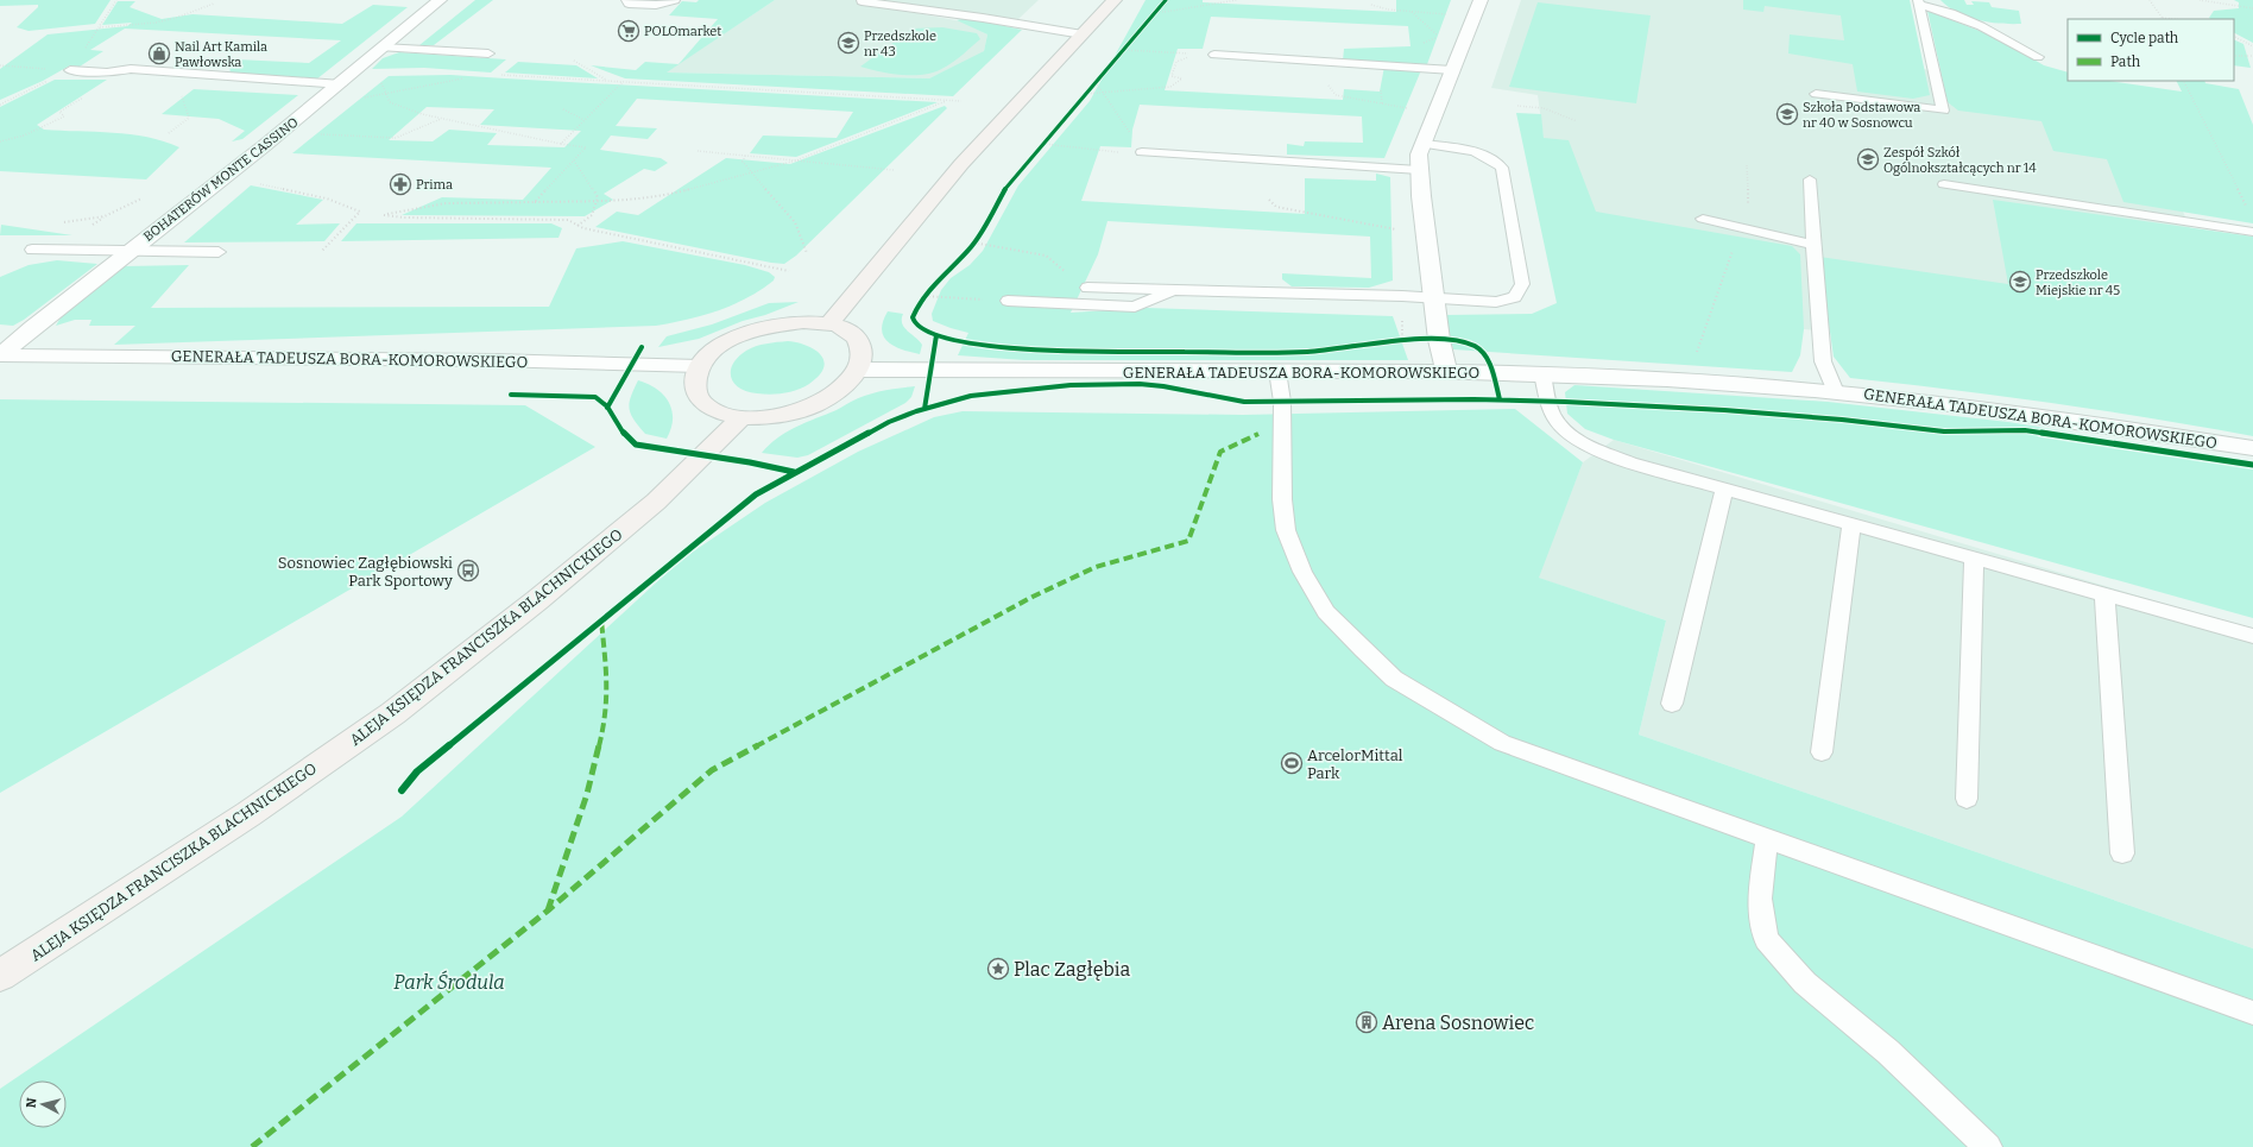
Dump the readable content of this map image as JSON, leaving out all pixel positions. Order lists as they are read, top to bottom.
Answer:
{
  "streets": {
    "street": ["BOHATERÓW MONTE CASSINO", "GENERAŁA TADEUSZA BORA-KOMOROWSKIEGO", "ALEJA KSIĘDZA FRANCISZKA BLACHNICKIEGO"]
  },
  "crossings": [
    ["BOHATERÓW MONTE CASSINO", "GENERAŁA TADEUSZA BORA-KOMOROWSKIEGO"]
  ],
  "parks": ["Park Środula"],
  "places": {
    "supermarket": ["POLOmarket"],
    "school or university": [
      "Przedszkole nr 43",
      "Szkoła Podstawowa nr 40 w Sosnowcu",
      "Zespół Szkół Ogólnokształcących nr 14",
      "Przedszkole Miejskie nr 45"
    ],
    "shop": ["Nail Art Kamila Pawłowska"],
    "pharmacy": ["Prima"],
    "bus stop": ["Sosnowiec Zagłębiowski Park Sportowy"],
    "sports": ["ArcelorMittal Park"],
    "place": ["Plac Zagłębia"],
    "building": ["Arena Sosnowiec"]
  },
  "legend": ["Cycle path", "Path"],
  "north": "left"
}
